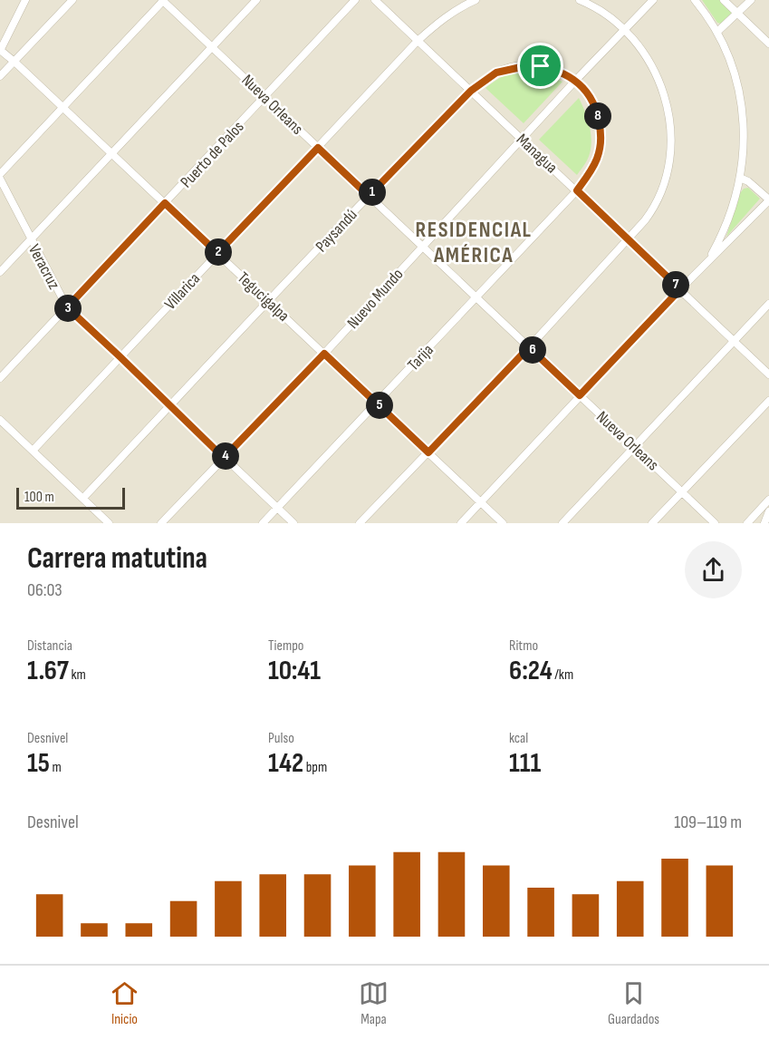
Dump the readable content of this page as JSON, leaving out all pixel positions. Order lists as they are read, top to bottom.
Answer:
{
  "streets": {
    "street": [
      "Nueva Orleans",
      "Managua",
      "Puerto de Palos",
      "Paysandú",
      "Veracruz",
      "Villarica",
      "Tegucigalpa",
      "Nuevo Mundo",
      "Tarija"
    ]
  },
  "crossings": [
    ["Nueva Orleans", "Puerto de Palos"],
    ["Nueva Orleans", "Paysandú"],
    ["Nueva Orleans", "Villarica"],
    ["Nueva Orleans", "Nuevo Mundo"],
    ["Nueva Orleans", "Tarija"],
    ["Managua", "Paysandú"],
    ["Managua", "Villarica"],
    ["Managua", "Nuevo Mundo"],
    ["Managua", "Tarija"],
    ["Puerto de Palos", "Veracruz"],
    ["Puerto de Palos", "Tegucigalpa"],
    ["Paysandú", "Veracruz"],
    ["Paysandú", "Tegucigalpa"],
    ["Paysandú", "Nuevo Mundo"],
    ["Paysandú", "Tarija"],
    ["Veracruz", "Villarica"],
    ["Veracruz", "Nuevo Mundo"],
    ["Veracruz", "Tarija"],
    ["Villarica", "Tegucigalpa"],
    ["Tegucigalpa", "Nuevo Mundo"],
    ["Tegucigalpa", "Tarija"]
  ],
  "districts": ["RESIDENCIAL AMÉRICA"],
  "scale_bar": "100 m",
  "page": {
    "pins": [
      "8",
      "1",
      "2",
      "7",
      "3",
      "6",
      "5",
      "4"
    ],
    "scale": "100 m",
    "heading": ["Carrera matutina", "06:03"],
    "stats": [
      ["Distancia", "1.67 km"],
      ["Tiempo", "10:41"],
      ["Ritmo", "6:24 /km"],
      ["Desnivel", "15 m"],
      ["Pulso", "142 bpm"],
      ["kcal", "111"]
    ],
    "chart": ["Desnivel", "109–119 m"],
    "tabs": ["Inicio", "Mapa", "Guardados"]
  }
}
